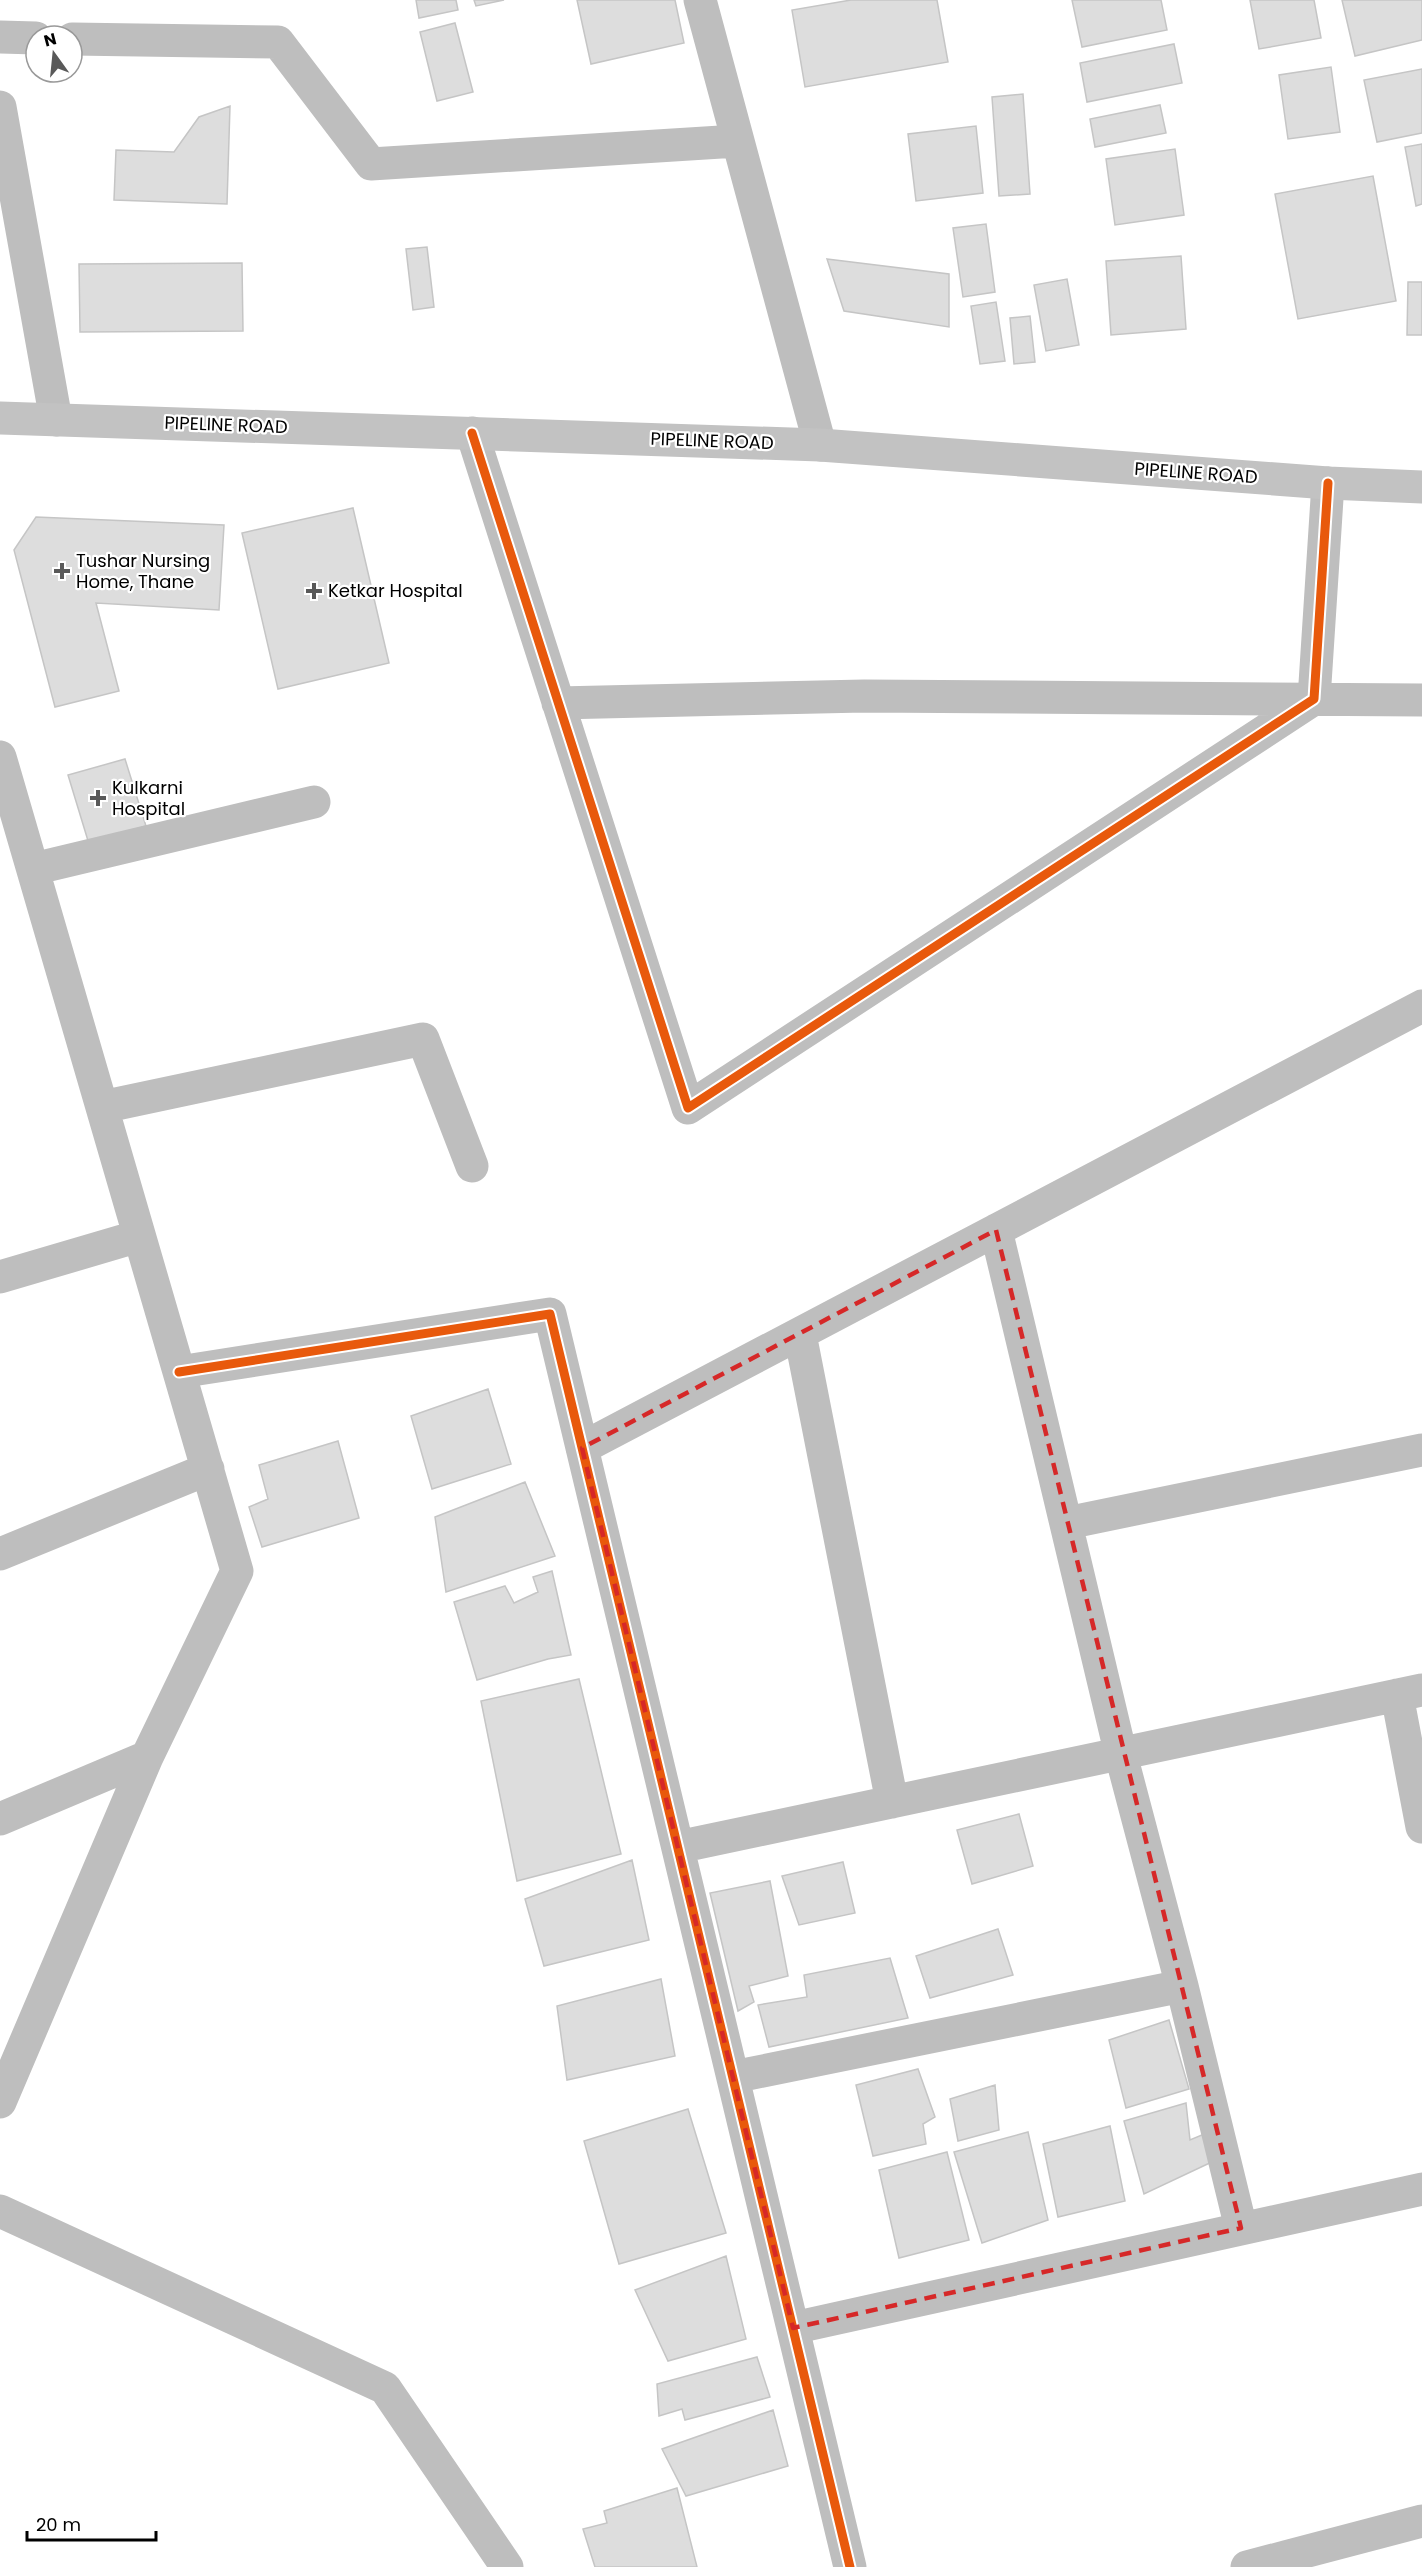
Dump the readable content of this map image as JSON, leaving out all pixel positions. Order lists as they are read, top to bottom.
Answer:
{
  "streets": {
    "main road": ["PIPELINE ROAD"]
  },
  "places": {
    "health": ["Tushar Nursing Home, Thane", "Ketkar Hospital", "Kulkarni Hospital"]
  },
  "scale_bar": "20 m",
  "north": "top"
}
